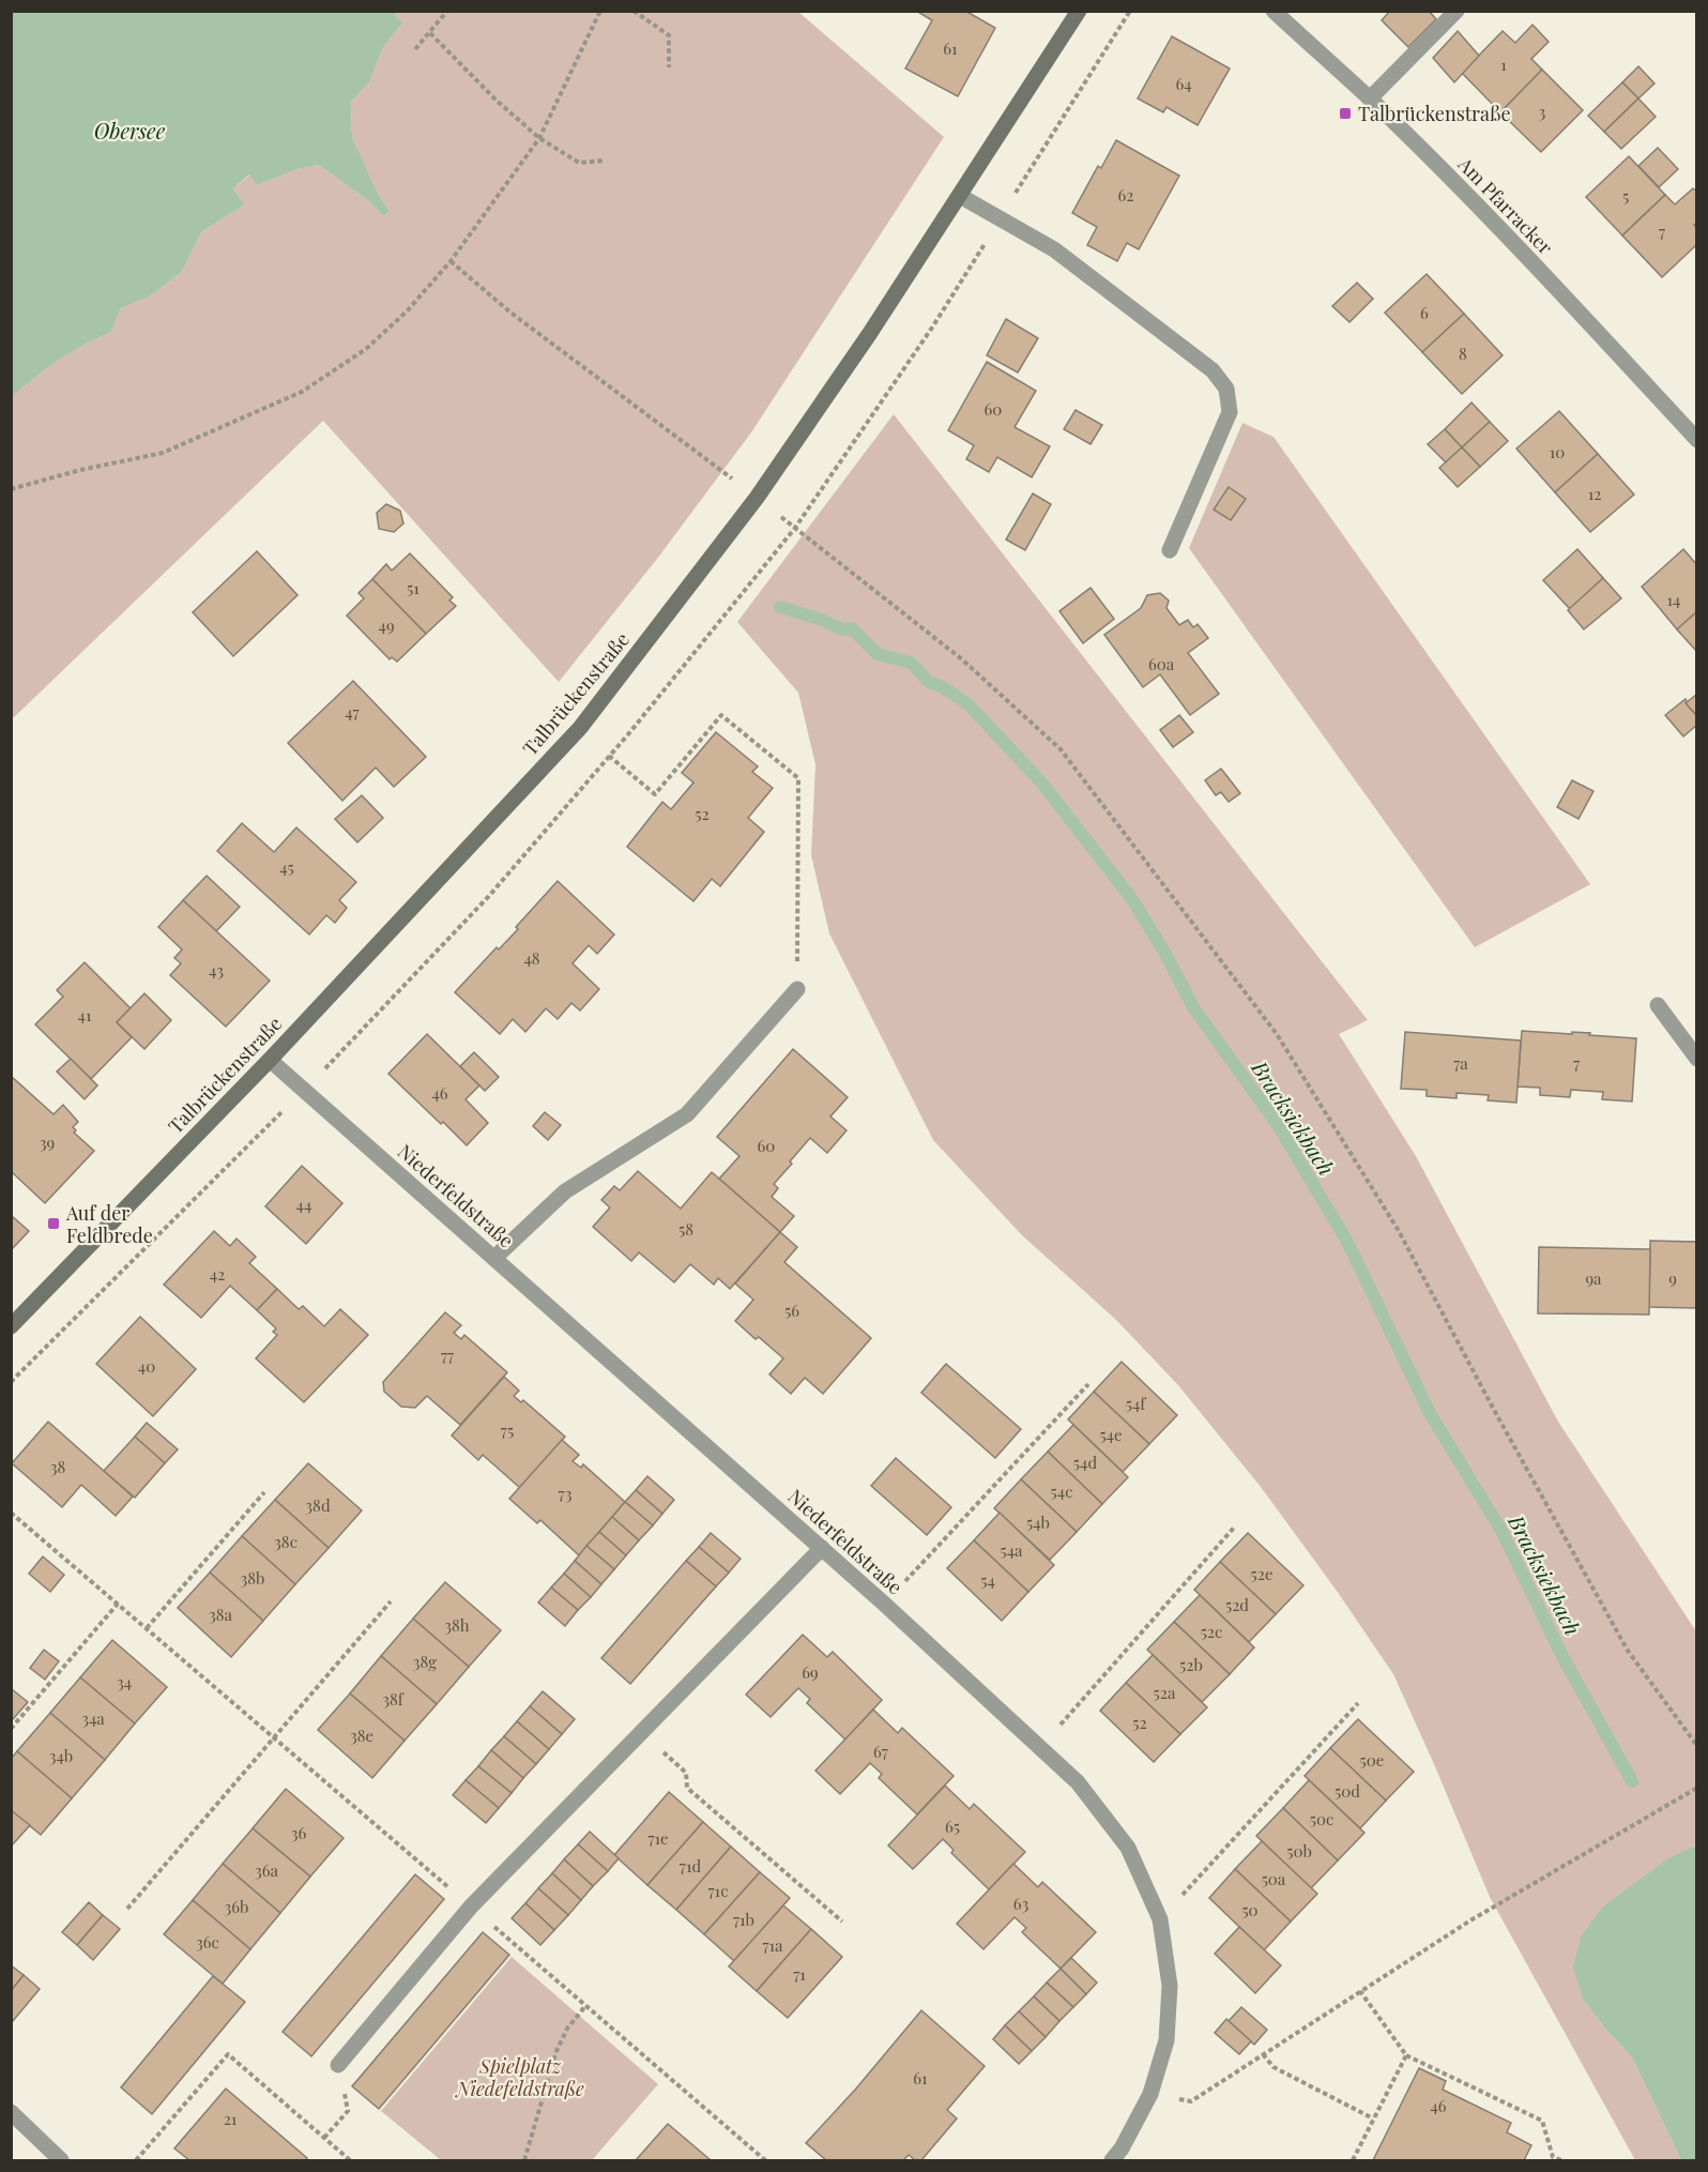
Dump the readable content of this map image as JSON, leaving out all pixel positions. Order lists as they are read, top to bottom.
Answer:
{
  "streets": {
    "main road": ["Talbrückenstraße"],
    "street": ["Am Pfarracker", "Niederfeldstraße"]
  },
  "crossings": [
    ["Talbrückenstraße", "Niederfeldstraße"]
  ],
  "water": ["Obersee", "Bracksiekbach"],
  "parks": ["Spielplatz Niedefeldstraße"],
  "places": {
    "transit": ["Talbrückenstraße", "Auf der Feldbrede"]
  },
  "house_numbers": [
    "61",
    "1",
    "64",
    "3",
    "62",
    "5",
    "7",
    "6",
    "8",
    "60",
    "10",
    "12",
    "51",
    "14",
    "49",
    "60a",
    "47",
    "52",
    "45",
    "48",
    "43",
    "41",
    "7a",
    "7",
    "46",
    "39",
    "60",
    "44",
    "58",
    "42",
    "9a",
    "9",
    "56",
    "77",
    "40",
    "54f",
    "75",
    "54e",
    "54d",
    "38",
    "54c",
    "73",
    "38d",
    "54b",
    "38c",
    "54a",
    "52e",
    "38b",
    "54",
    "52d",
    "38a",
    "38h",
    "52c",
    "38g",
    "52b",
    "69",
    "34",
    "52a",
    "38f",
    "34a",
    "52",
    "38e",
    "67",
    "34b",
    "50e",
    "50d",
    "50c",
    "65",
    "36",
    "71e",
    "50b",
    "71d",
    "36a",
    "50a",
    "71c",
    "63",
    "36b",
    "50",
    "71b",
    "36c",
    "71a",
    "71",
    "61",
    "46",
    "21"
  ]
}
